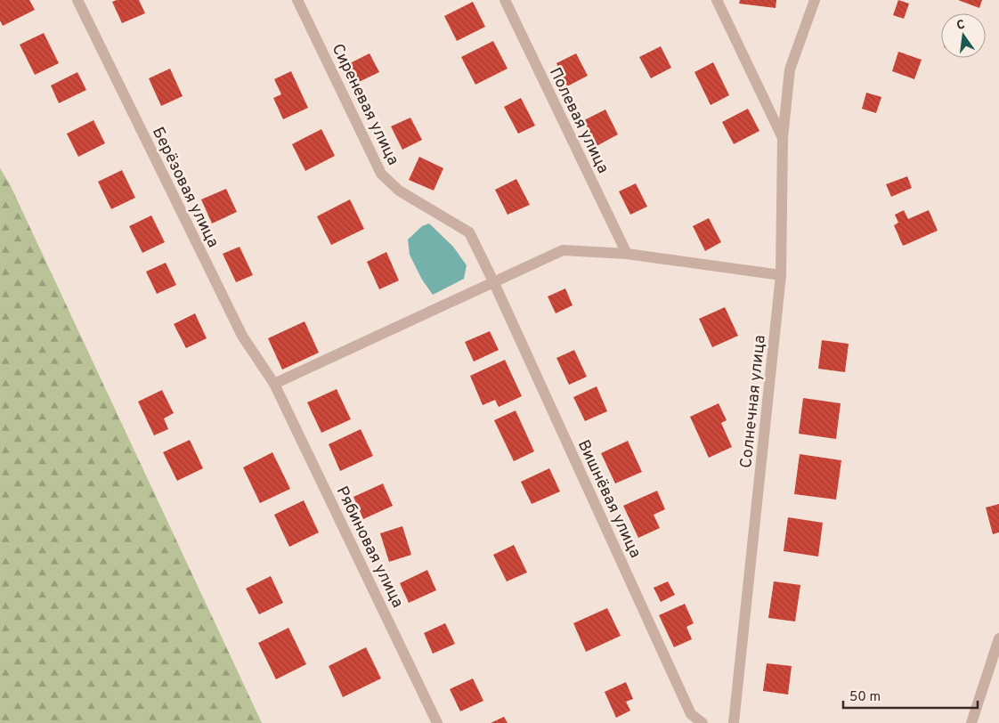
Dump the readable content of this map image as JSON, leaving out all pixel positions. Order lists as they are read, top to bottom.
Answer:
{
  "streets": {
    "street": [
      "Сиреневая улица",
      "Полевая улица",
      "Берёзовая улица",
      "Солнечная улица",
      "Вишнёвая улица",
      "Рябиновая улица"
    ]
  },
  "crossings": [
    ["Сиреневая улица", "Вишнёвая улица"],
    ["Берёзовая улица", "Рябиновая улица"]
  ],
  "scale_bar": "50 m",
  "north": "top"
}
